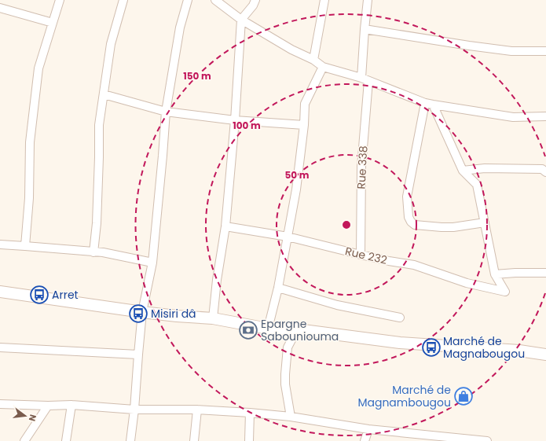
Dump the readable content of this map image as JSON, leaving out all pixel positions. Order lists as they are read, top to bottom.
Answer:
{
  "streets": {
    "street": ["Rue 338", "Rue 232"]
  },
  "crossings": [
    ["Rue 338", "Rue 232"]
  ],
  "places": {
    "bus stop": ["Arret", "Misiri dâ", "Marché de Magnabougou"],
    "bank": ["Epargne Sabouniouma"],
    "shop": ["Marché de Magnambougou"]
  },
  "north": "right",
  "rings": ["150 m", "100 m", "50 m"]
}
